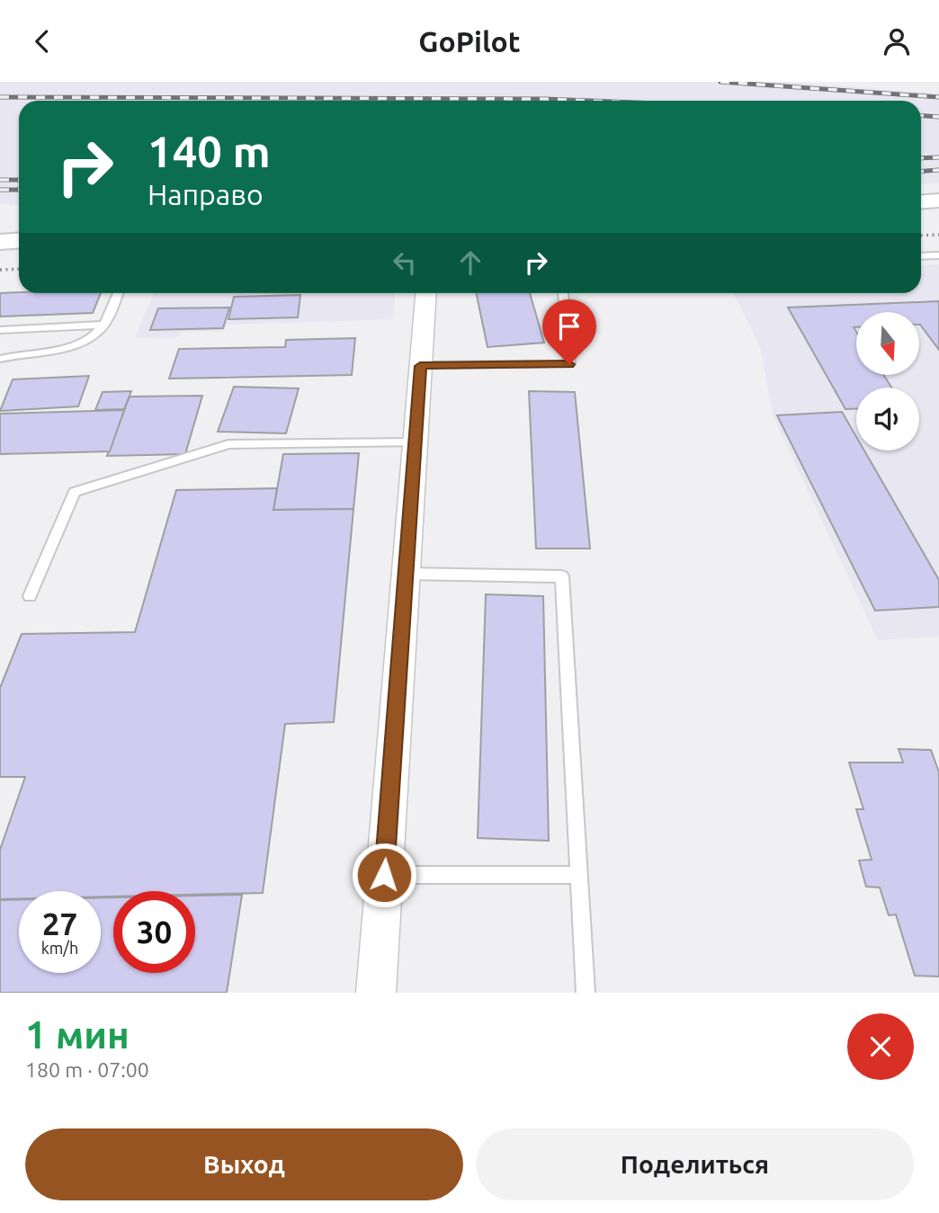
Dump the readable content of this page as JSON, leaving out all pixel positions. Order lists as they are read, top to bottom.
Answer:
{
  "north": "bottom",
  "page": {
    "header": "GoPilot",
    "turn": ["140 m", "Направо"],
    "speed": "27 km/h",
    "limit": "30",
    "heading": ["1 мин", "180 m · 07:00"],
    "buttons": ["Выход", "Поделиться"]
  }
}
